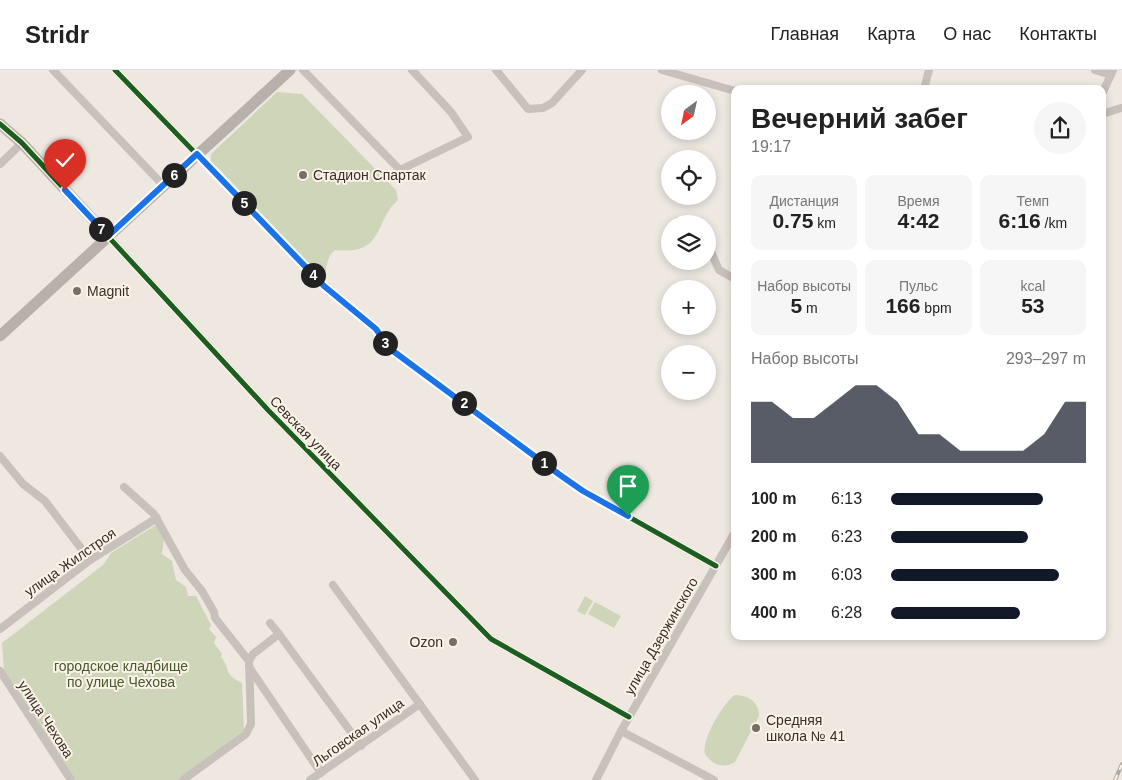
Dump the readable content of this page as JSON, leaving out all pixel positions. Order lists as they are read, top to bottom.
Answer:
{
  "streets": {
    "street": [
      "Севская улица",
      "улица Жилстроя",
      "улица Дзержинского",
      "улица Чехова",
      "Льговская улица"
    ]
  },
  "crossings": [
    ["Севская улица", "улица Дзержинского"]
  ],
  "parks": ["городское кладбище по улице Чехова"],
  "places": [
    "Стадион Спартак",
    "Magnit",
    "Ozon",
    "Средняя школа № 41"
  ],
  "north": "bottom left",
  "page": {
    "header": "Stridr",
    "nav": [
      "Главная",
      "Карта",
      "О нас",
      "Контакты"
    ],
    "map_buttons": ["+", "−"],
    "heading": ["Вечерний забег", "19:17"],
    "pins": [
      "6",
      "5",
      "7",
      "4",
      "3",
      "2",
      "1"
    ],
    "stats": [
      ["Дистанция", "0.75 km"],
      ["Время", "4:42"],
      ["Темп", "6:16 /km"],
      ["Набор высоты", "5 m"],
      ["Пульс", "166 bpm"],
      ["kcal", "53"]
    ],
    "chart": ["Набор высоты", "293–297 m"],
    "list": [
      {
        "name": "100 m",
        "note": "6:13"
      },
      {
        "name": "200 m",
        "note": "6:23"
      },
      {
        "name": "300 m",
        "note": "6:03"
      },
      {
        "name": "400 m",
        "note": "6:28"
      }
    ]
  }
}
